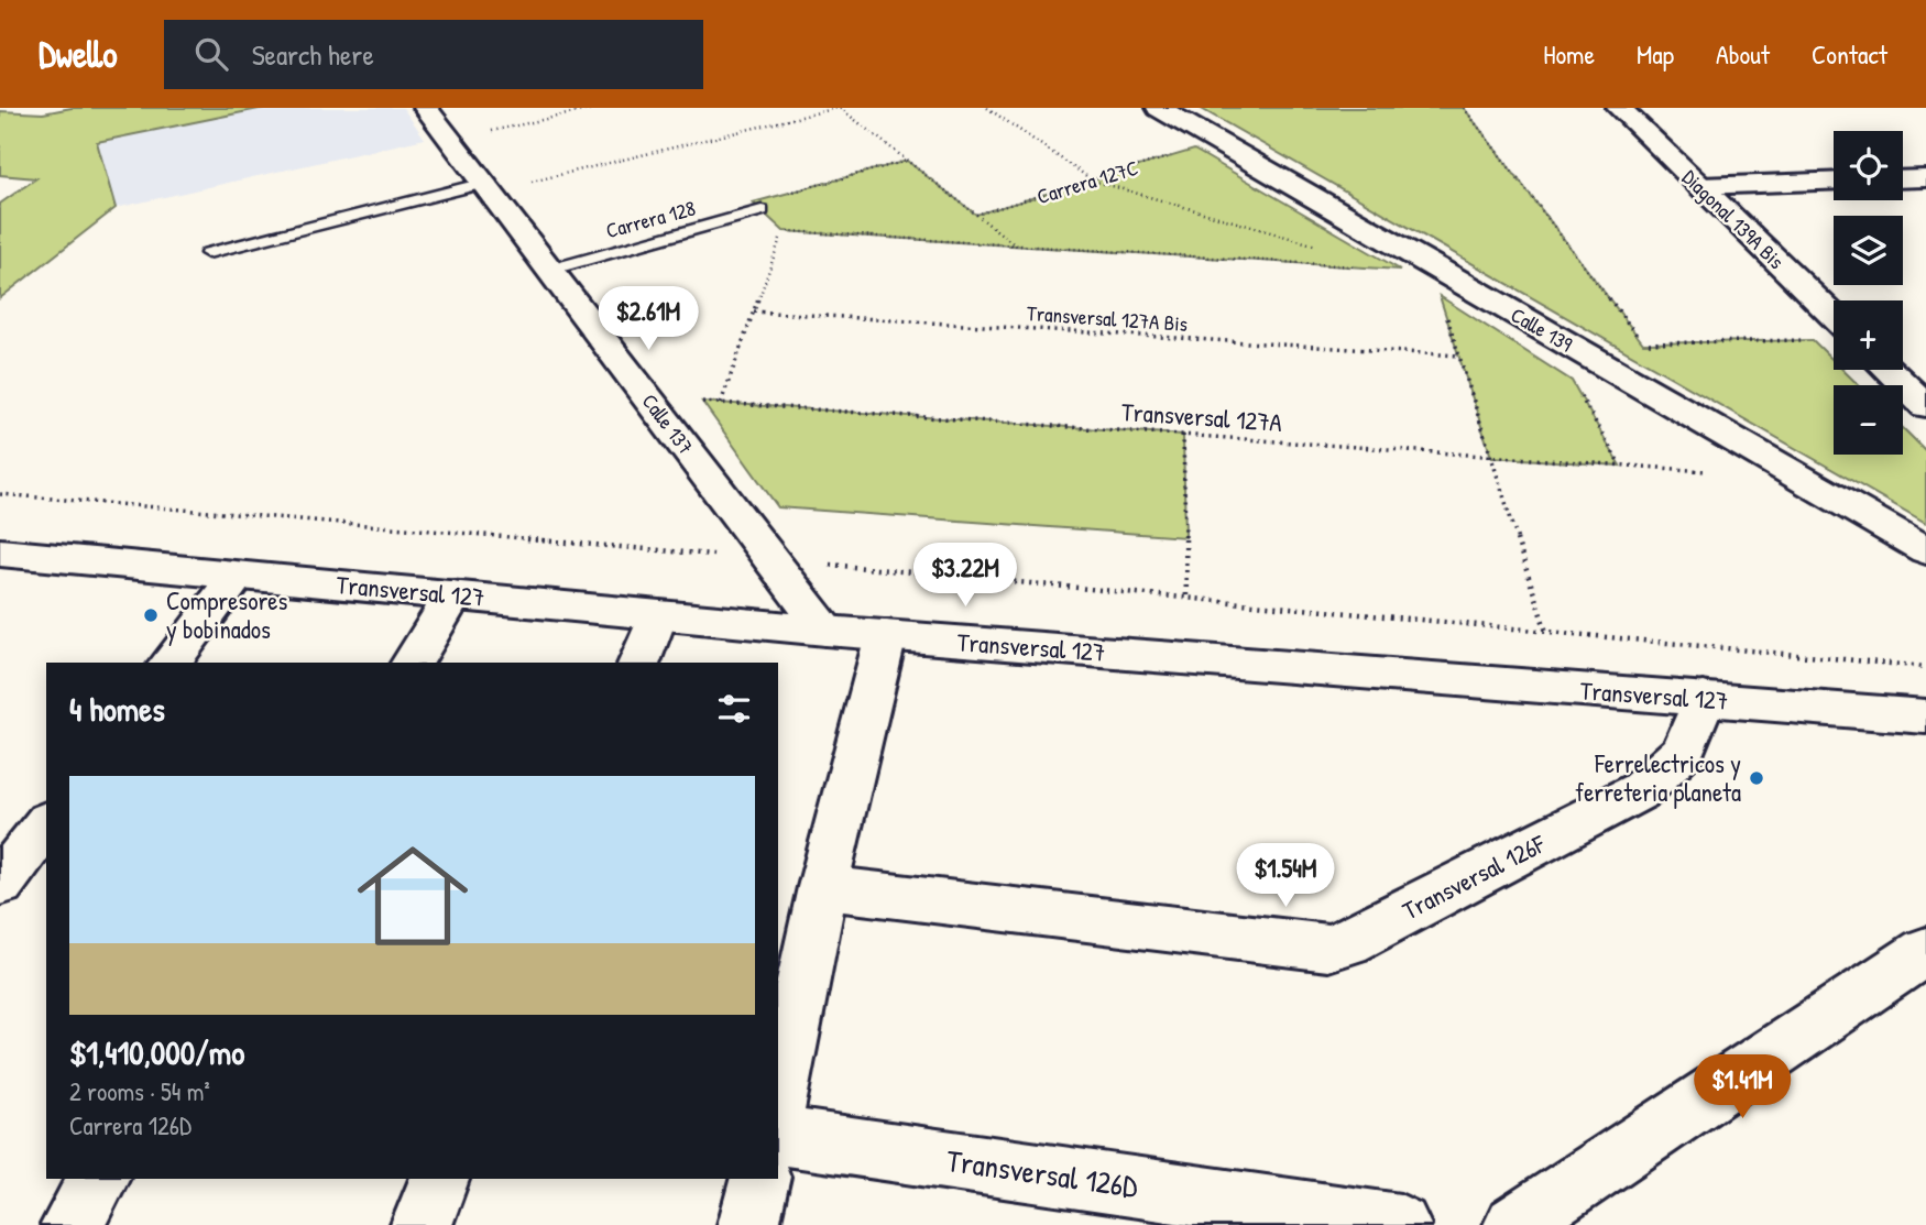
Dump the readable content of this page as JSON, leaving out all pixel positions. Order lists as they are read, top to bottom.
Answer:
{
  "streets": {
    "street": [
      "Diagonal 139A Bis",
      "Calle 139",
      "Calle 137",
      "Transversal 127",
      "Transversal 126F",
      "Transversal 126D"
    ],
    "lane": ["Carrera 128"],
    "path": ["Carrera 127C", "Transversal 127A Bis", "Transversal 127A"]
  },
  "crossings": [
    ["Carrera 128", "Calle 137"],
    ["Transversal 127A", "Calle 137"],
    ["Calle 137", "Transversal 127"],
    ["Transversal 127", "Transversal 126F"]
  ],
  "places": ["Compresores y bobinados", "Ferrelectricos y ferreteria planeta"],
  "page": {
    "header": "Dwello",
    "search": "Search here",
    "nav": [
      "Home",
      "Map",
      "About",
      "Contact"
    ],
    "map_buttons": ["+", "−"],
    "price": [
      "$2.61M",
      "$3.22M",
      "$1.54M",
      "$1.41M"
    ],
    "heading": "4 homes",
    "list": [
      {
        "name": "$1,410,000/mo",
        "note": "2 rooms · 54 m² · Carrera 126D"
      }
    ]
  }
}
